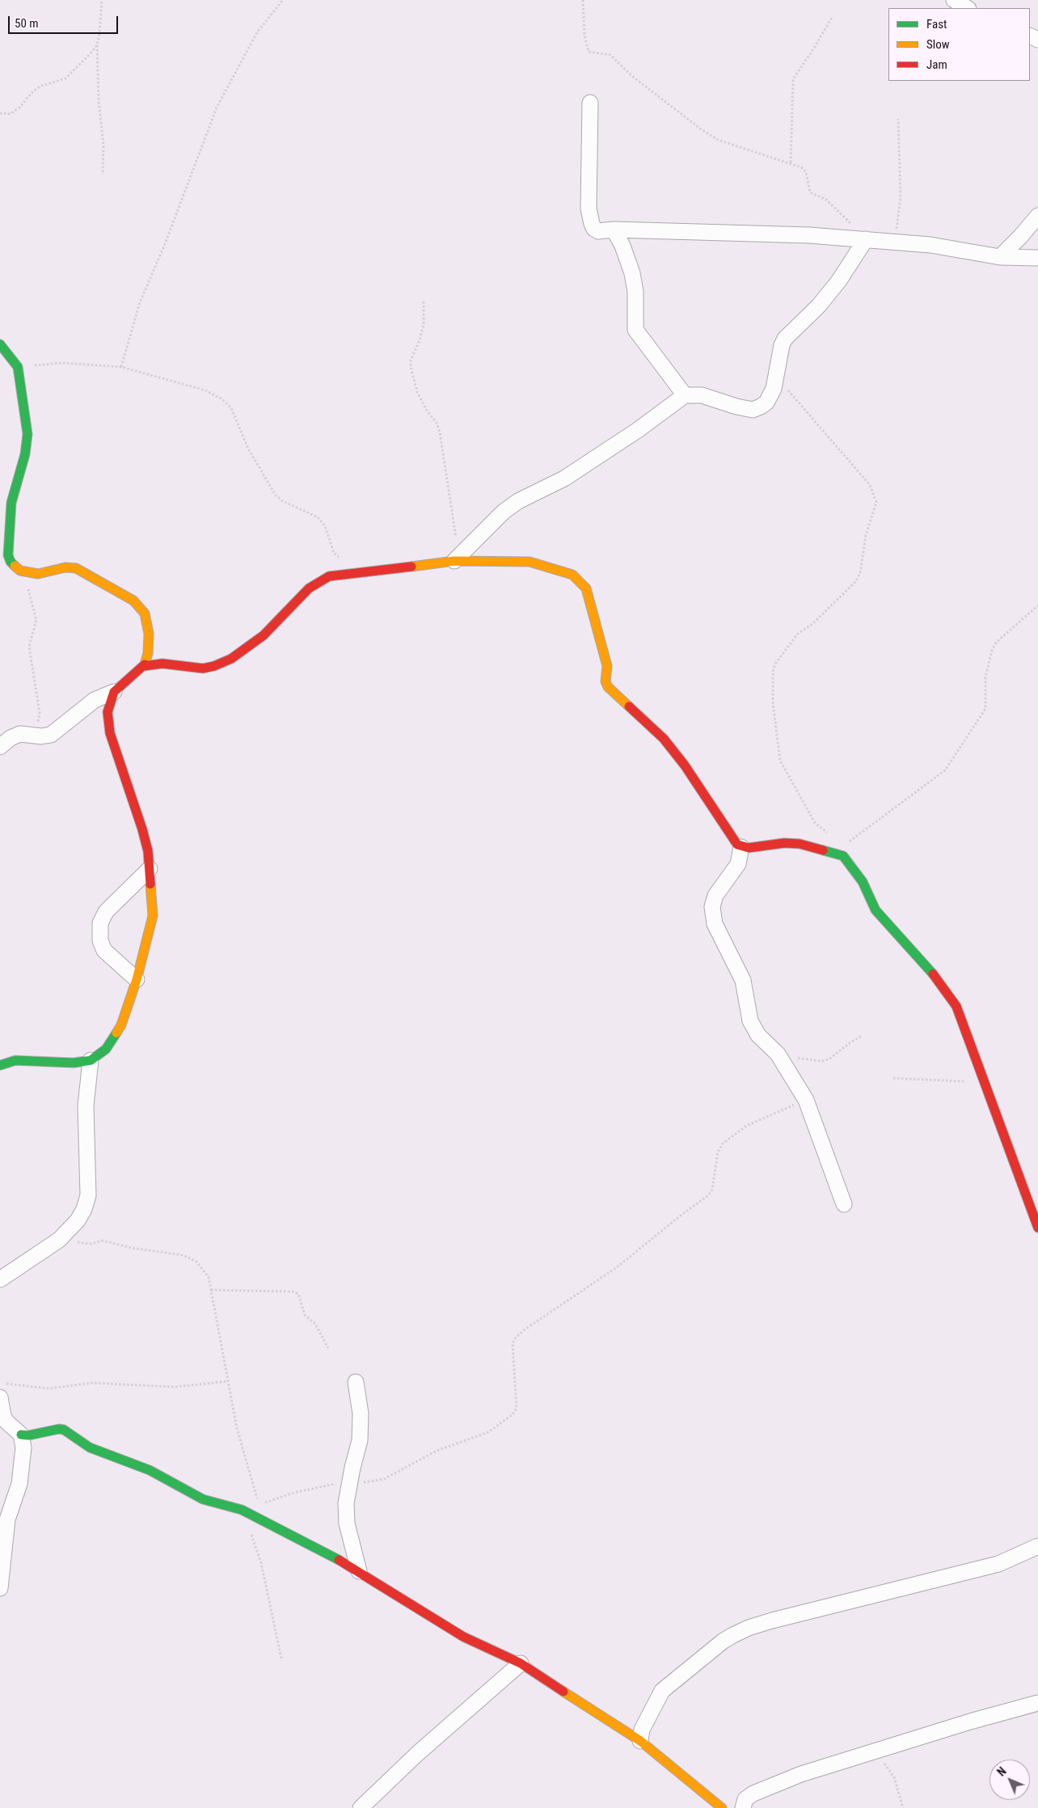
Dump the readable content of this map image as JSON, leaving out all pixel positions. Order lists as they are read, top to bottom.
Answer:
{
  "legend": ["Fast", "Slow", "Jam"],
  "scale_bar": "50 m",
  "north": "top left"
}
